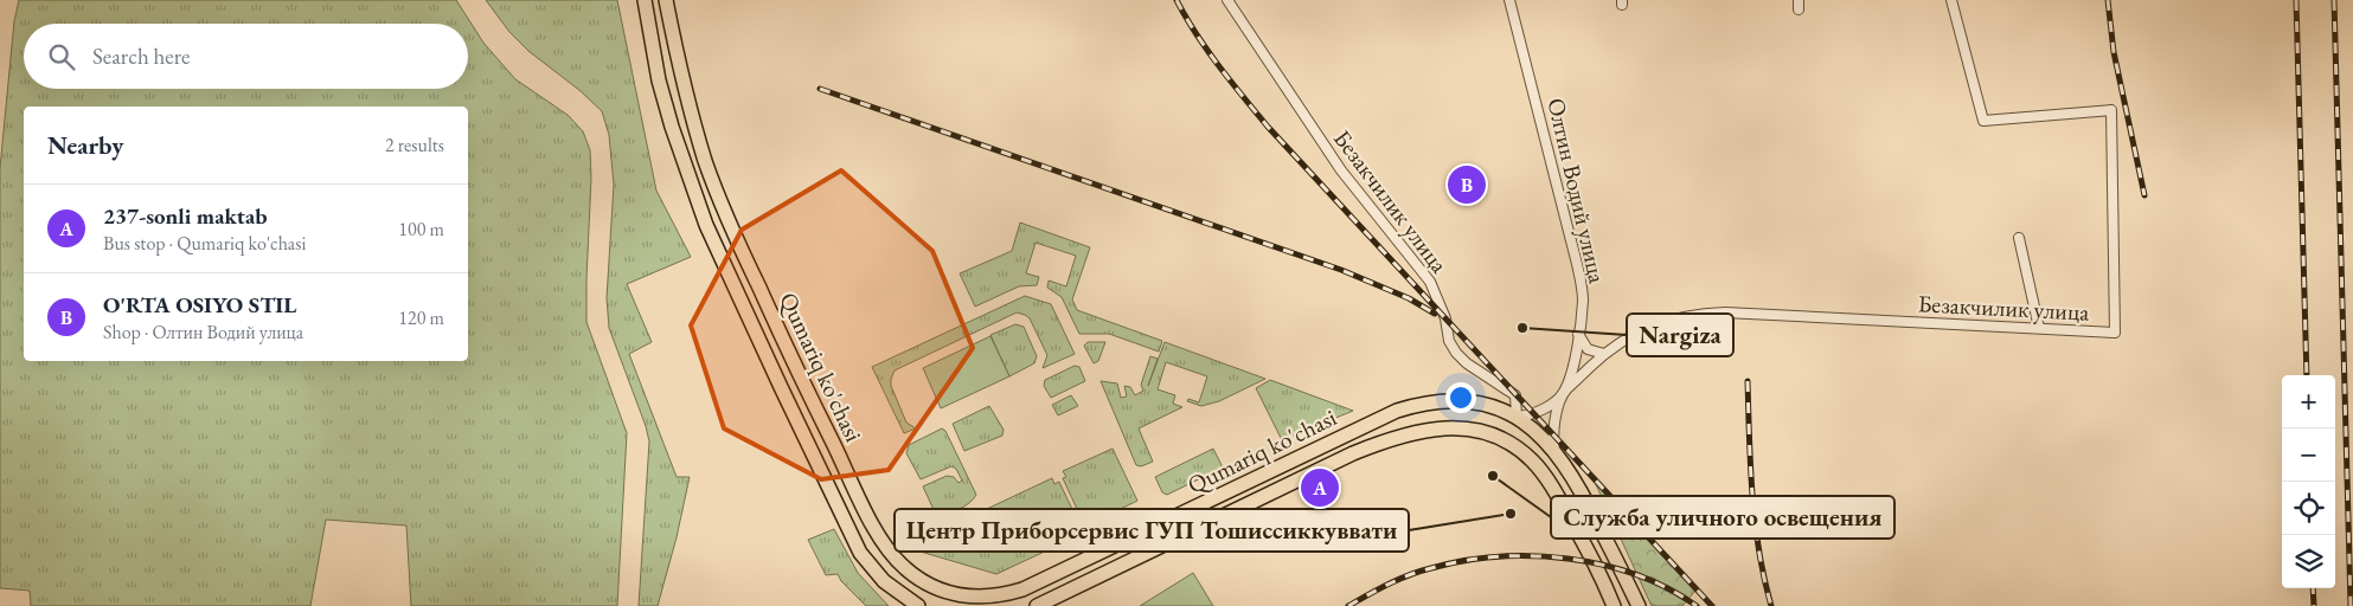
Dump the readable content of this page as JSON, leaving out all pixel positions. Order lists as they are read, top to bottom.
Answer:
{
  "streets": {
    "main road": ["Qumariq ko'chasi"],
    "street": ["Олтин Водий улица", "Безакчилик улица"]
  },
  "crossings": [
    ["Олтин Водий улица", "Безакчилик улица"],
    ["Олтин Водий улица", "Qumariq ko'chasi"],
    ["Безакчилик улица", "Qumariq ko'chasi"]
  ],
  "places": ["Nargiza", "Служба уличного освещения", "Центр Приборсервис ГУП Тошиссиккуввати"],
  "page": {
    "search": "Search here",
    "heading": ["Nearby", "2 results"],
    "pins": ["B", "A"],
    "list": [
      {
        "mark": "A",
        "name": "237-sonli maktab",
        "note": "Bus stop · Qumariq ko'chasi",
        "value": "100 m"
      },
      {
        "mark": "B",
        "name": "O'RTA OSIYO STIL",
        "note": "Shop · Олтин Водий улица",
        "value": "120 m"
      }
    ],
    "map_buttons": ["+", "−"]
  }
}
